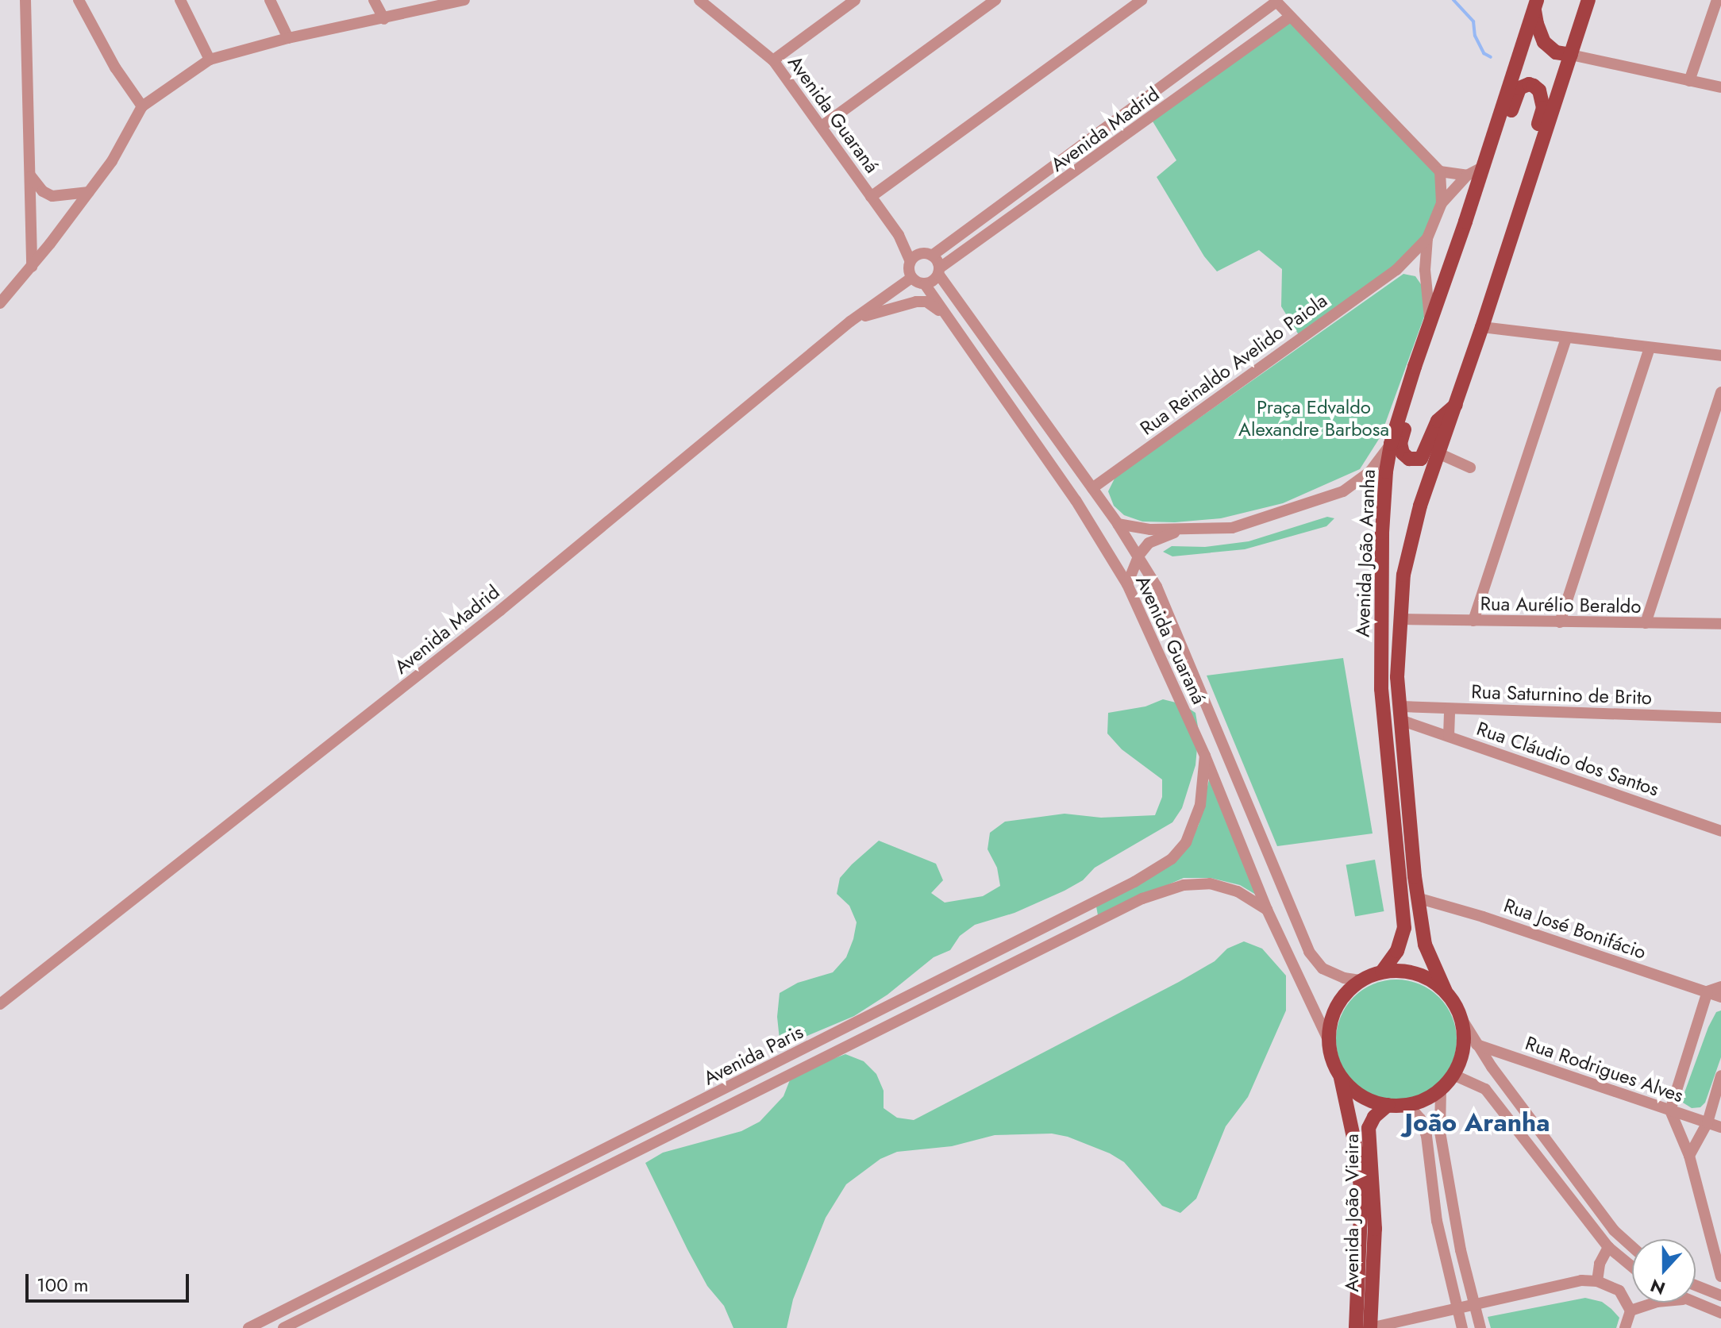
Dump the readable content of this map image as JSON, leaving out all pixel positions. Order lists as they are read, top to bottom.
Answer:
{
  "streets": {
    "main road": ["Avenida João Aranha", "Avenida João Vieira"],
    "street": [
      "Avenida Guaraná",
      "Avenida Madrid",
      "Rua Reinaldo Avelido Paiola",
      "Rua Aurélio Beraldo",
      "Rua Saturnino de Brito",
      "Rua Cláudio dos Santos",
      "Rua José Bonifácio",
      "Avenida Paris",
      "Rua Rodrigues Alves"
    ]
  },
  "crossings": [
    ["Avenida Guaraná", "Avenida Madrid"],
    ["Avenida Guaraná", "Rua Reinaldo Avelido Paiola"],
    ["Avenida Guaraná", "Avenida João Aranha"],
    ["Avenida Guaraná", "Avenida Paris"],
    ["Avenida Guaraná", "Avenida João Vieira"],
    ["Avenida João Aranha", "Rua Aurélio Beraldo"],
    ["Avenida João Aranha", "Rua Saturnino de Brito"],
    ["Avenida João Aranha", "Rua Cláudio dos Santos"],
    ["Avenida João Aranha", "Rua José Bonifácio"],
    ["Avenida João Aranha", "Avenida João Vieira"],
    ["Rua Saturnino de Brito", "Rua Cláudio dos Santos"]
  ],
  "districts": ["João Aranha"],
  "parks": ["Praça Edvaldo Alexandre Barbosa"],
  "scale_bar": "100 m",
  "north": "bottom"
}
